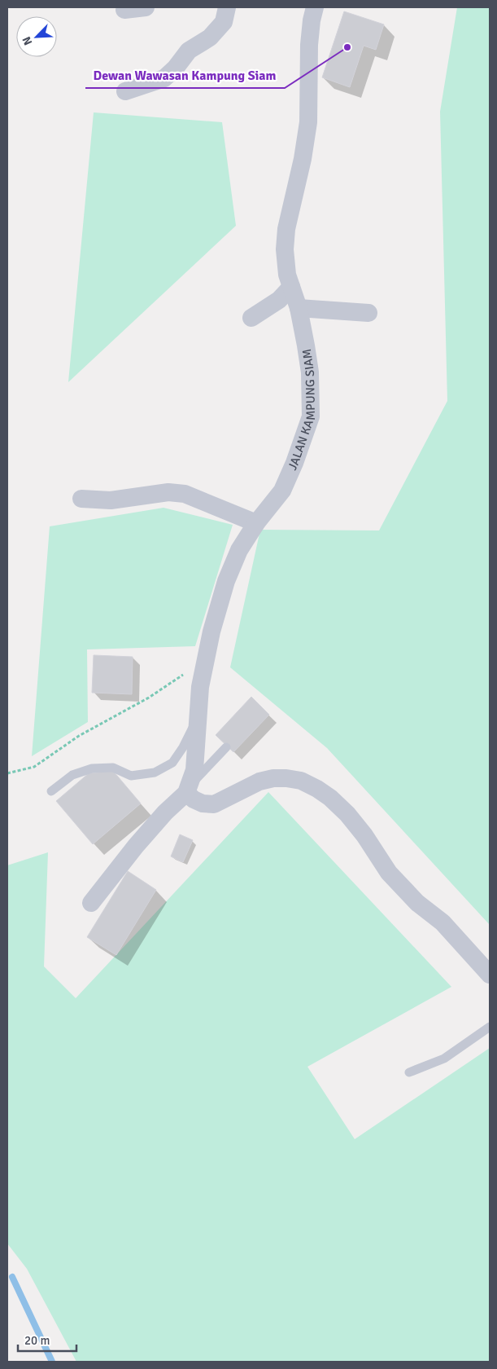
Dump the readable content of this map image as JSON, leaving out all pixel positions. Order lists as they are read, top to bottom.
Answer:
{
  "streets": {
    "street": ["JALAN KAMPUNG SIAM"]
  },
  "places": ["Dewan Wawasan Kampung Siam"],
  "scale_bar": "20 m",
  "north": "bottom left"
}
